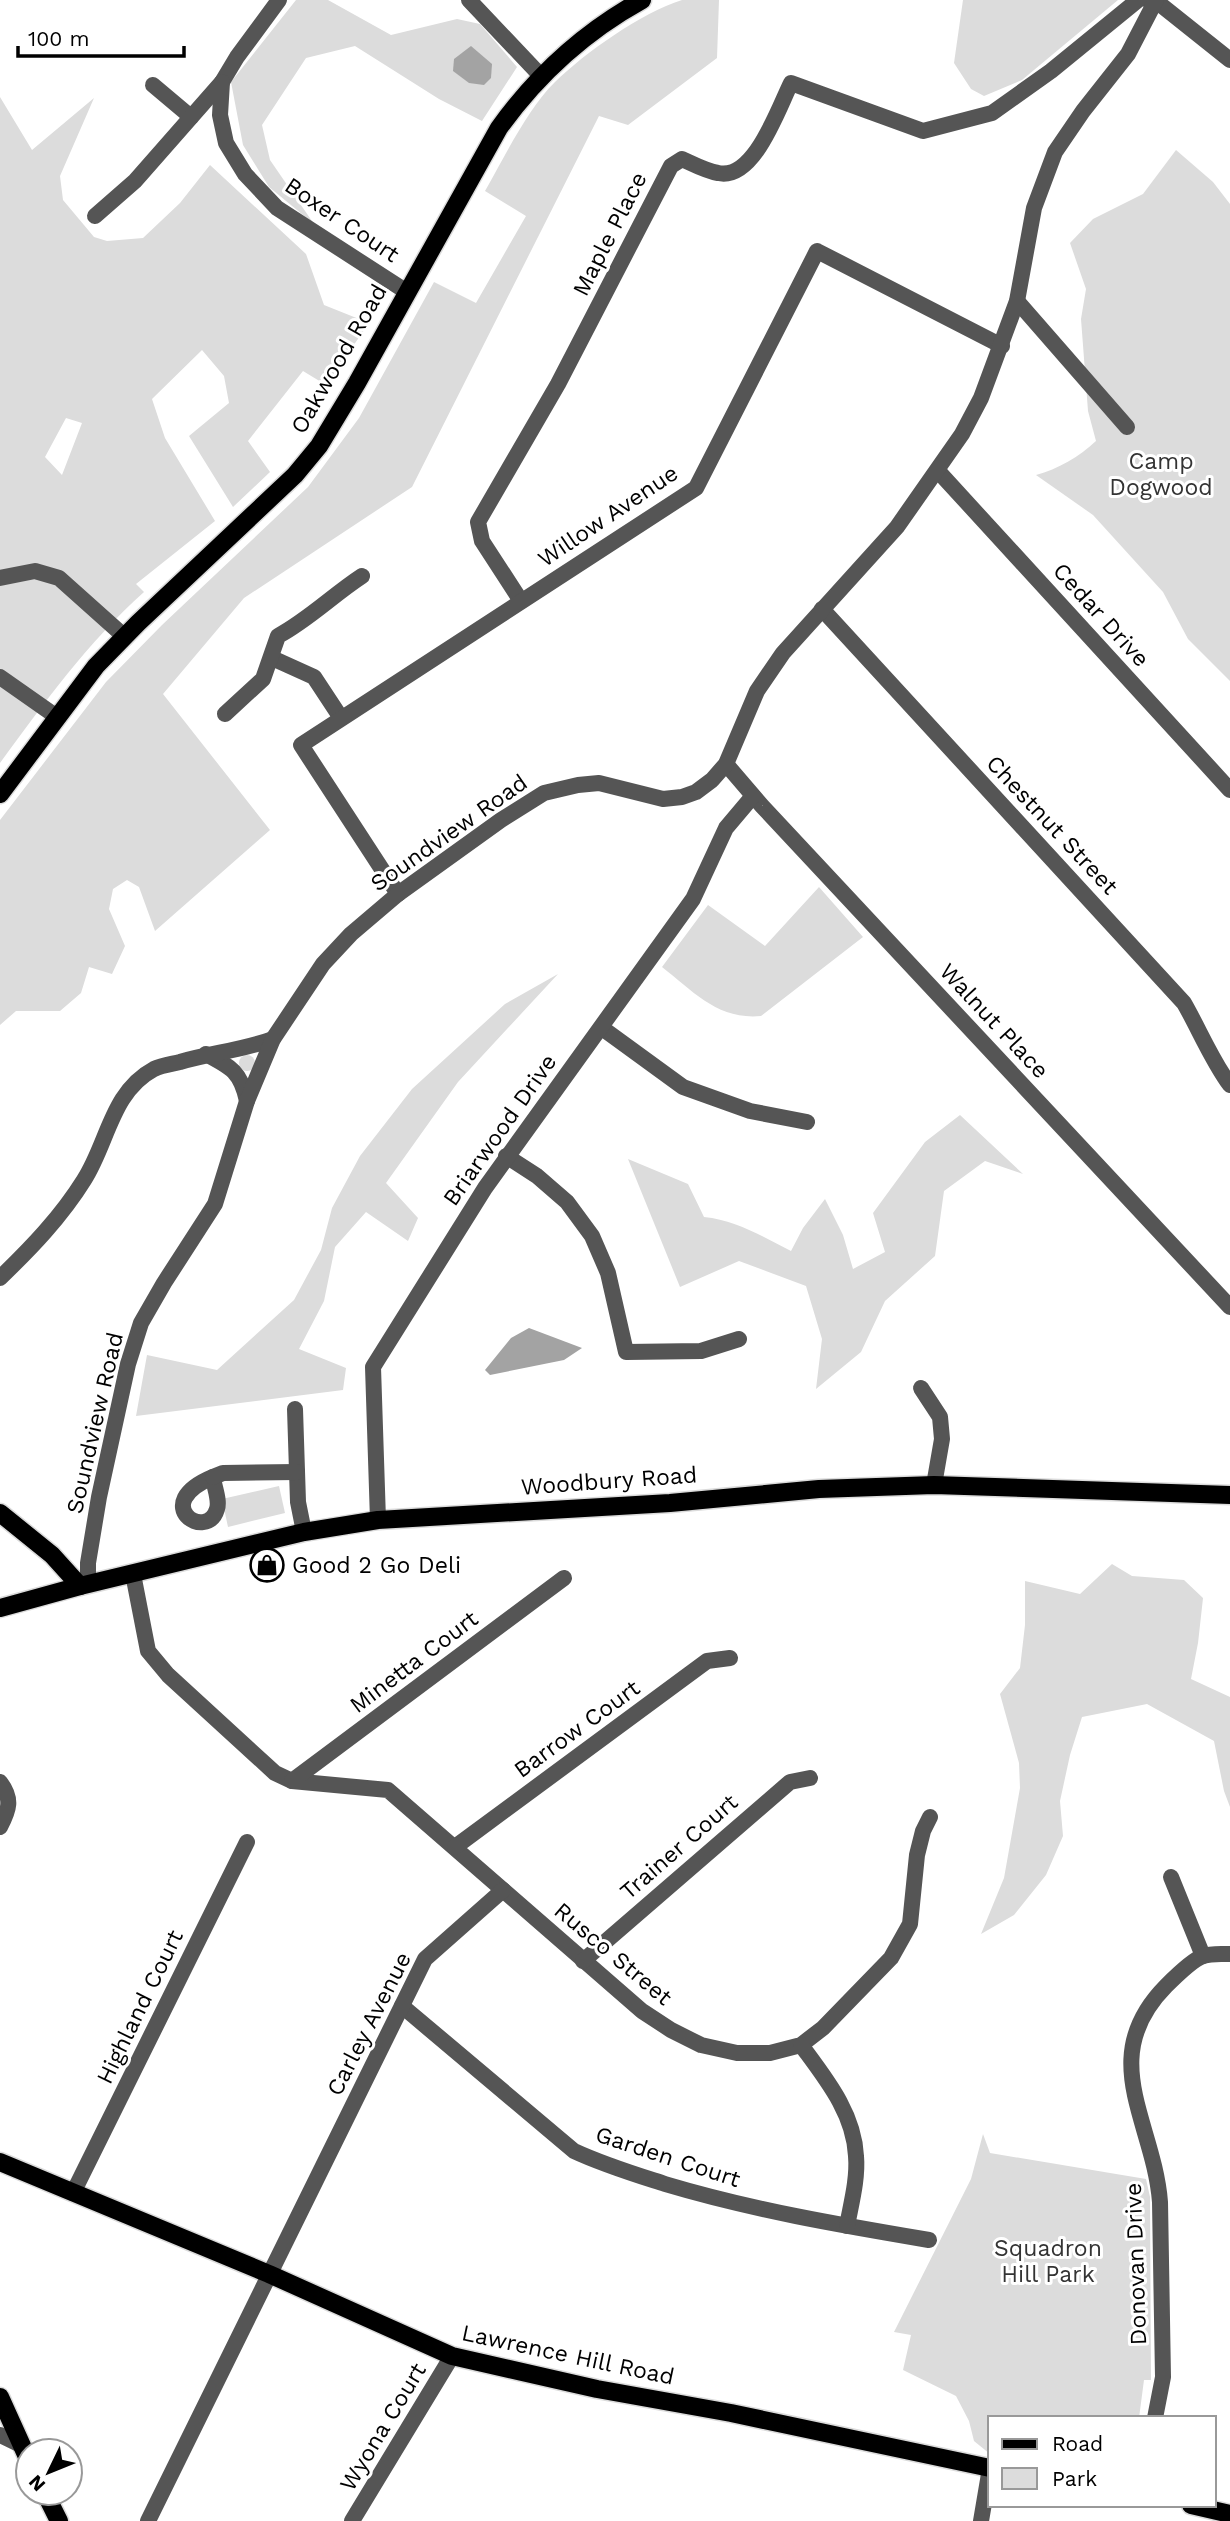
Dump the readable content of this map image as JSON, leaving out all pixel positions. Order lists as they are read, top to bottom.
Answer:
{
  "streets": {
    "main road": ["Oakwood Road", "Woodbury Road", "Lawrence Hill Road"],
    "street": [
      "Boxer Court",
      "Maple Place",
      "Willow Avenue",
      "Cedar Drive",
      "Chestnut Street",
      "Soundview Road",
      "Walnut Place",
      "Briarwood Drive",
      "Minetta Court",
      "Barrow Court",
      "Trainer Court",
      "Rusco Street",
      "Highland Court",
      "Carley Avenue",
      "Garden Court",
      "Donovan Drive",
      "Wyona Court"
    ]
  },
  "crossings": [
    ["Boxer Court", "Oakwood Road"],
    ["Maple Place", "Willow Avenue"],
    ["Willow Avenue", "Soundview Road"],
    ["Cedar Drive", "Soundview Road"],
    ["Chestnut Street", "Soundview Road"],
    ["Soundview Road", "Walnut Place"],
    ["Soundview Road", "Woodbury Road"],
    ["Walnut Place", "Briarwood Drive"],
    ["Briarwood Drive", "Woodbury Road"],
    ["Trainer Court", "Rusco Street"],
    ["Rusco Street", "Carley Avenue"],
    ["Highland Court", "Lawrence Hill Road"],
    ["Carley Avenue", "Garden Court"],
    ["Carley Avenue", "Lawrence Hill Road"],
    ["Lawrence Hill Road", "Wyona Court"]
  ],
  "parks": ["Camp Dogwood", "Squadron Hill Park"],
  "places": {
    "shop": ["Good 2 Go Deli"]
  },
  "legend": ["Road", "Park"],
  "scale_bar": "100 m",
  "north": "bottom left"
}
